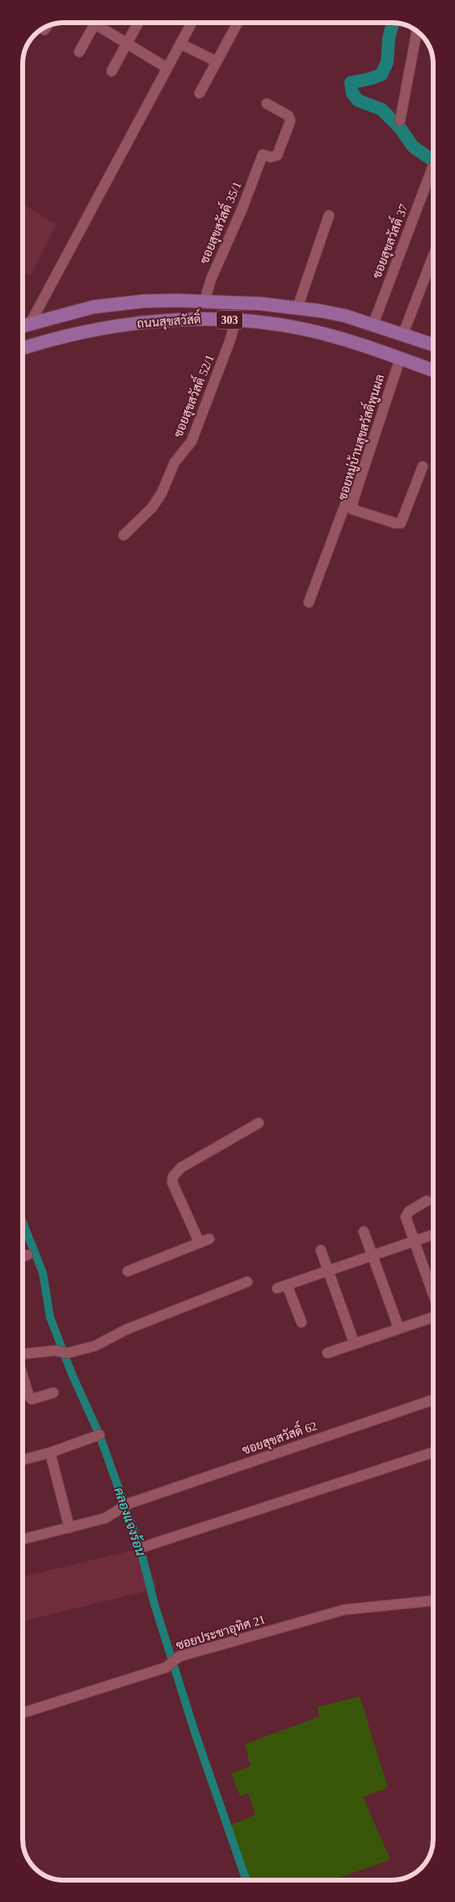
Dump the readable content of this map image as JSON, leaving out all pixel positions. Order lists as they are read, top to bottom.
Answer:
{
  "streets": {
    "main road": ["303", "ถนนสุขสวัสดิ์"],
    "street": [
      "ซอยสุขสวัสดิ์ 35/1",
      "ซอยสุขสวัสดิ์ 37",
      "ซอยสุขสวัสดิ์ 52/1",
      "ซอยหมู่บ้านสุขสวัสดิ์พูนผล",
      "ซอยสุขสวัสดิ์ 62",
      "ซอยประชาอุทิศ 21"
    ]
  },
  "crossings": [
    ["ซอยสุขสวัสดิ์ 35/1", "ถนนสุขสวัสดิ์"],
    ["ซอยสุขสวัสดิ์ 37", "ถนนสุขสวัสดิ์"],
    ["ถนนสุขสวัสดิ์", "ซอยสุขสวัสดิ์ 52/1"],
    ["ถนนสุขสวัสดิ์", "ซอยหมู่บ้านสุขสวัสดิ์พูนผล"]
  ],
  "water": ["คลองแจงร้อน"]
}
